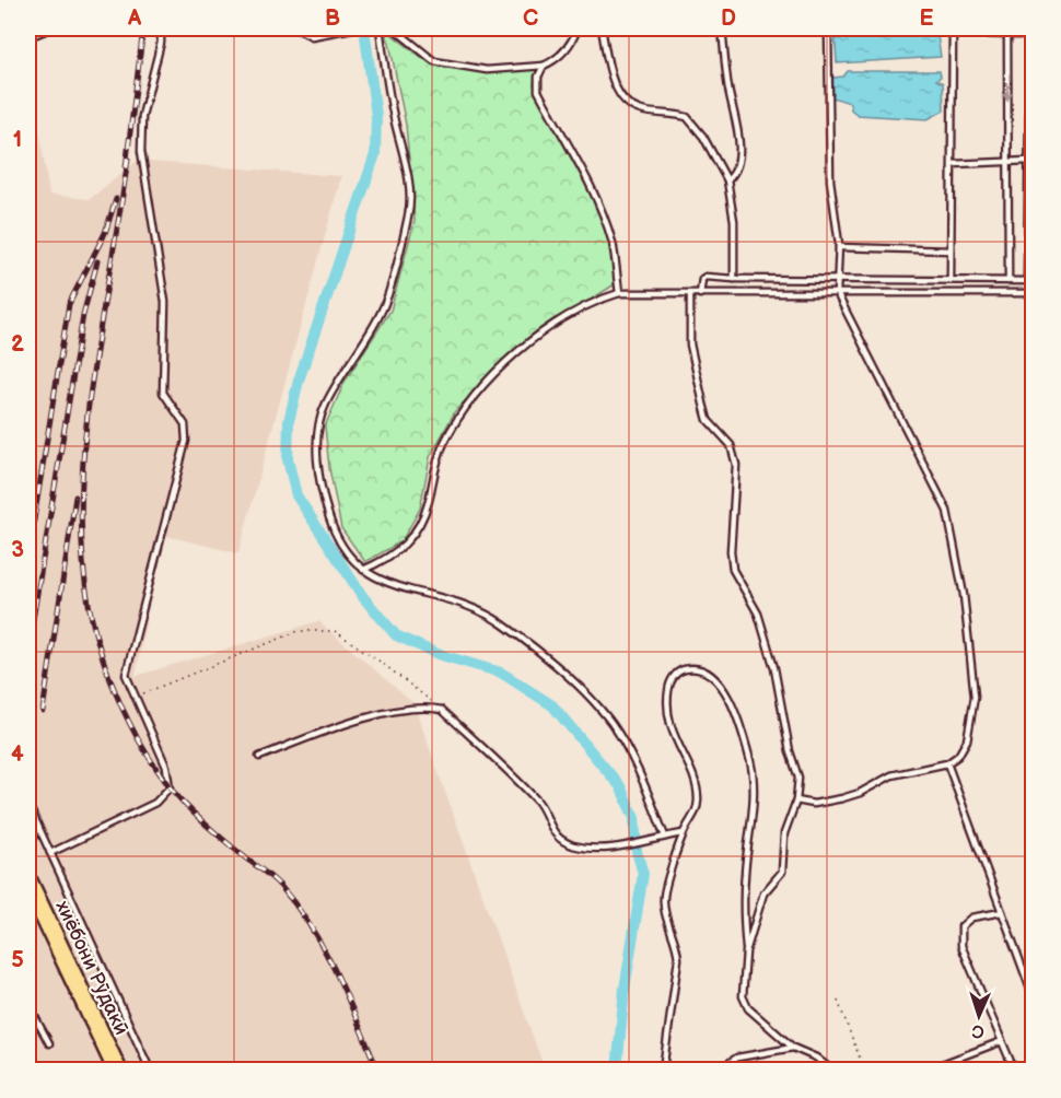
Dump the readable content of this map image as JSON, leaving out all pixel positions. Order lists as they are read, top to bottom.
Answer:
{
  "streets": {
    "highway": ["хиёбони Рӯдакӣ"]
  },
  "north": "bottom",
  "grid": {
    "columns": [
      "A",
      "B",
      "C",
      "D",
      "E"
    ],
    "rows": [
      "1",
      "2",
      "3",
      "4",
      "5"
    ]
  }
}
